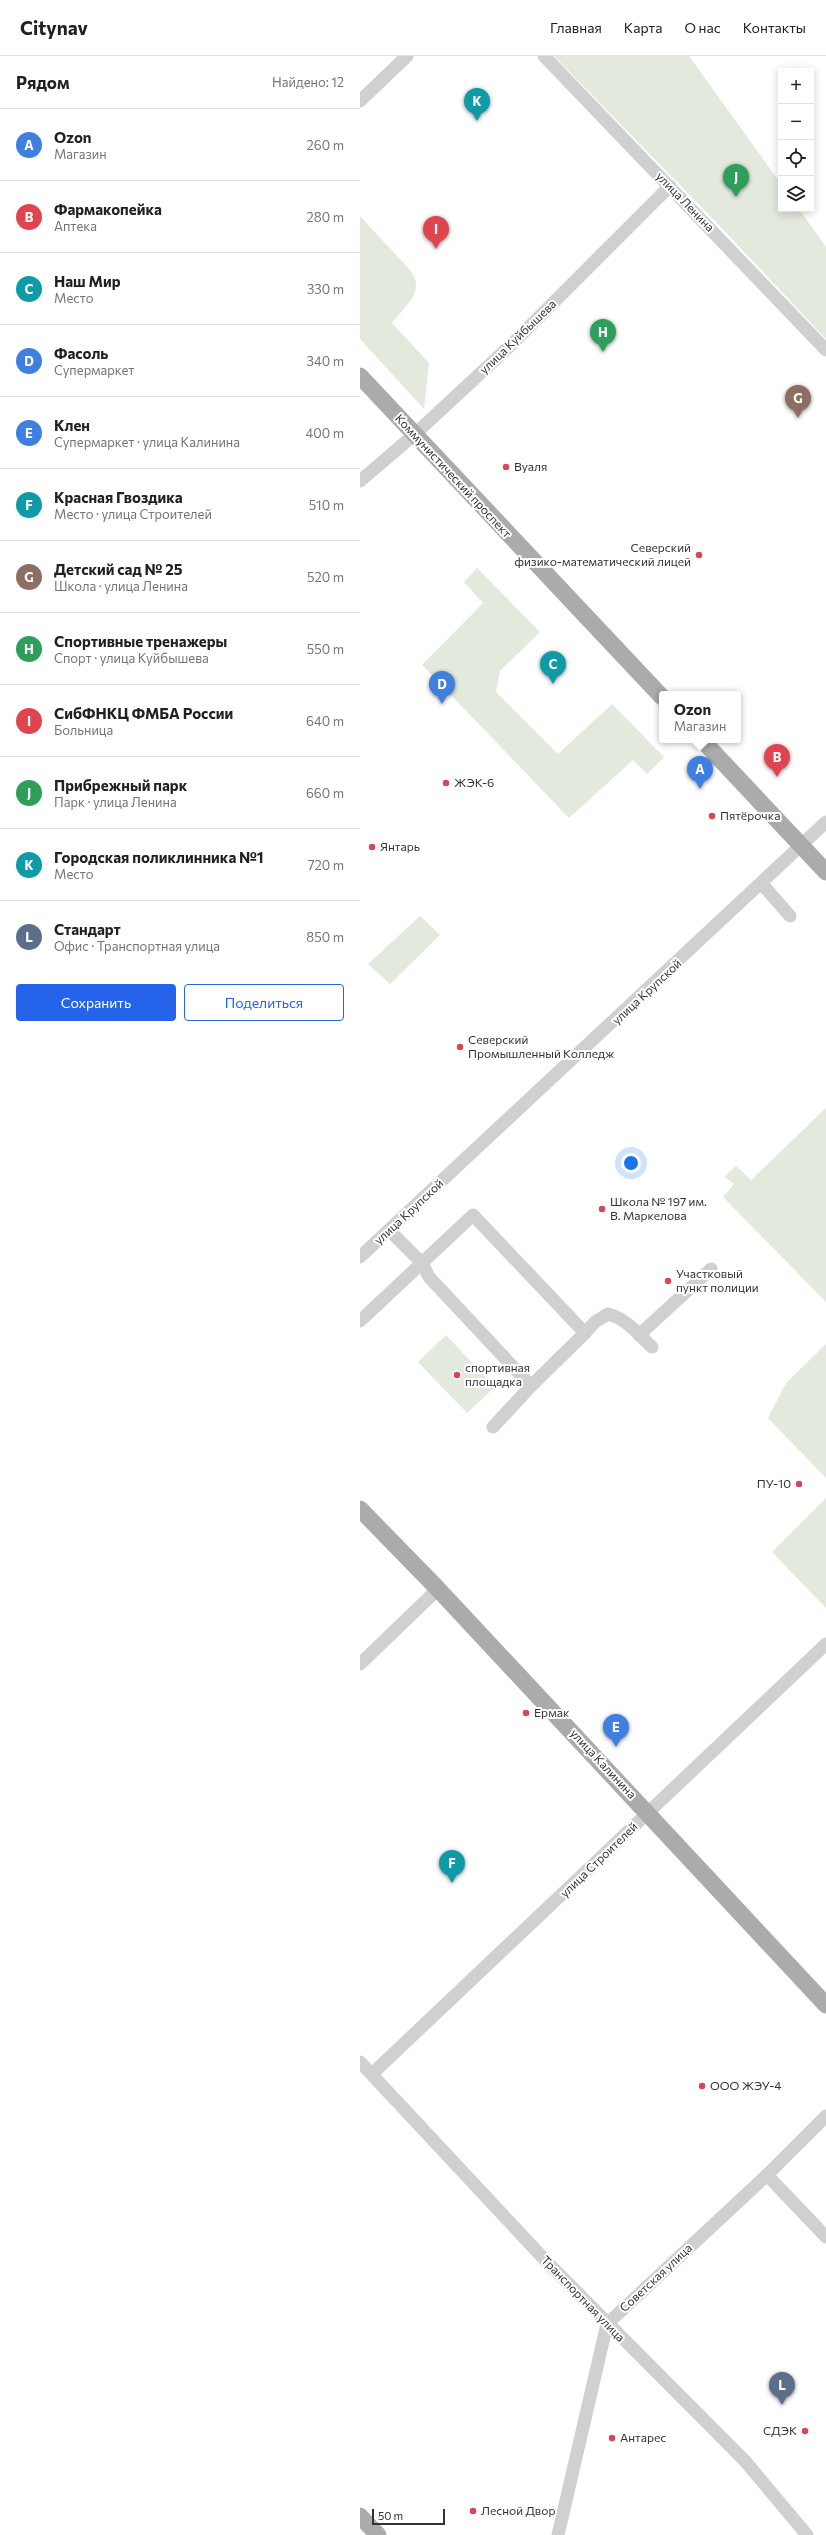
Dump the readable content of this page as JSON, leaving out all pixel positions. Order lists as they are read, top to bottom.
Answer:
{
  "streets": {
    "main road": ["Коммунистический проспект", "улица Калинина"],
    "street": [
      "улица Ленина",
      "улица Куйбышева",
      "улица Крупской",
      "улица Строителей",
      "Советская улица",
      "Транспортная улица"
    ]
  },
  "crossings": [
    ["улица Ленина", "улица Куйбышева"],
    ["улица Куйбышева", "Коммунистический проспект"],
    ["улица Калинина", "улица Строителей"],
    ["улица Строителей", "Транспортная улица"],
    ["Советская улица", "Транспортная улица"]
  ],
  "places": [
    "Вуаля",
    "Северский физико-математический лицей",
    "ЖЭК-6",
    "Пятёрочка",
    "Янтарь",
    "Северский Промышленный Колледж",
    "Школа № 197 им. В. Маркелова",
    "Участковый пункт полиции",
    "спортивная площадка",
    "ПУ-10",
    "Ермак",
    "ООО ЖЭУ-4",
    "СДЭК",
    "Антарес",
    "Лесной Двор"
  ],
  "scale_bar": "50 m",
  "page": {
    "header": "Citynav",
    "nav": [
      "Главная",
      "Карта",
      "О нас",
      "Контакты"
    ],
    "heading": ["Рядом", "Найдено: 12"],
    "map_buttons": ["+", "−"],
    "pins": [
      "K",
      "J",
      "I",
      "H",
      "G",
      "C",
      "D",
      "B",
      "A",
      "E",
      "F",
      "L"
    ],
    "list": [
      {
        "mark": "A",
        "name": "Ozon",
        "note": "Магазин",
        "value": "260 m"
      },
      {
        "mark": "B",
        "name": "Фармакопейка",
        "note": "Аптека",
        "value": "280 m"
      },
      {
        "mark": "C",
        "name": "Наш Мир",
        "note": "Место",
        "value": "330 m"
      },
      {
        "mark": "D",
        "name": "Фасоль",
        "note": "Супермаркет",
        "value": "340 m"
      },
      {
        "mark": "E",
        "name": "Клен",
        "note": "Супермаркет · улица Калинина",
        "value": "400 m"
      },
      {
        "mark": "F",
        "name": "Красная Гвоздика",
        "note": "Место · улица Строителей",
        "value": "510 m"
      },
      {
        "mark": "G",
        "name": "Детский сад № 25",
        "note": "Школа · улица Ленина",
        "value": "520 m"
      },
      {
        "mark": "H",
        "name": "Спортивные тренажеры",
        "note": "Спорт · улица Куйбышева",
        "value": "550 m"
      },
      {
        "mark": "I",
        "name": "СибФНКЦ ФМБА России",
        "note": "Больница",
        "value": "640 m"
      },
      {
        "mark": "J",
        "name": "Прибрежный парк",
        "note": "Парк · улица Ленина",
        "value": "660 m"
      },
      {
        "mark": "K",
        "name": "Городская поликлинника №1",
        "note": "Место",
        "value": "720 m"
      },
      {
        "mark": "L",
        "name": "Стандарт",
        "note": "Офис · Транспортная улица",
        "value": "850 m"
      }
    ],
    "popup": ["Ozon", "Магазин"],
    "buttons": ["Сохранить", "Поделиться"],
    "scale": "50 m"
  }
}
